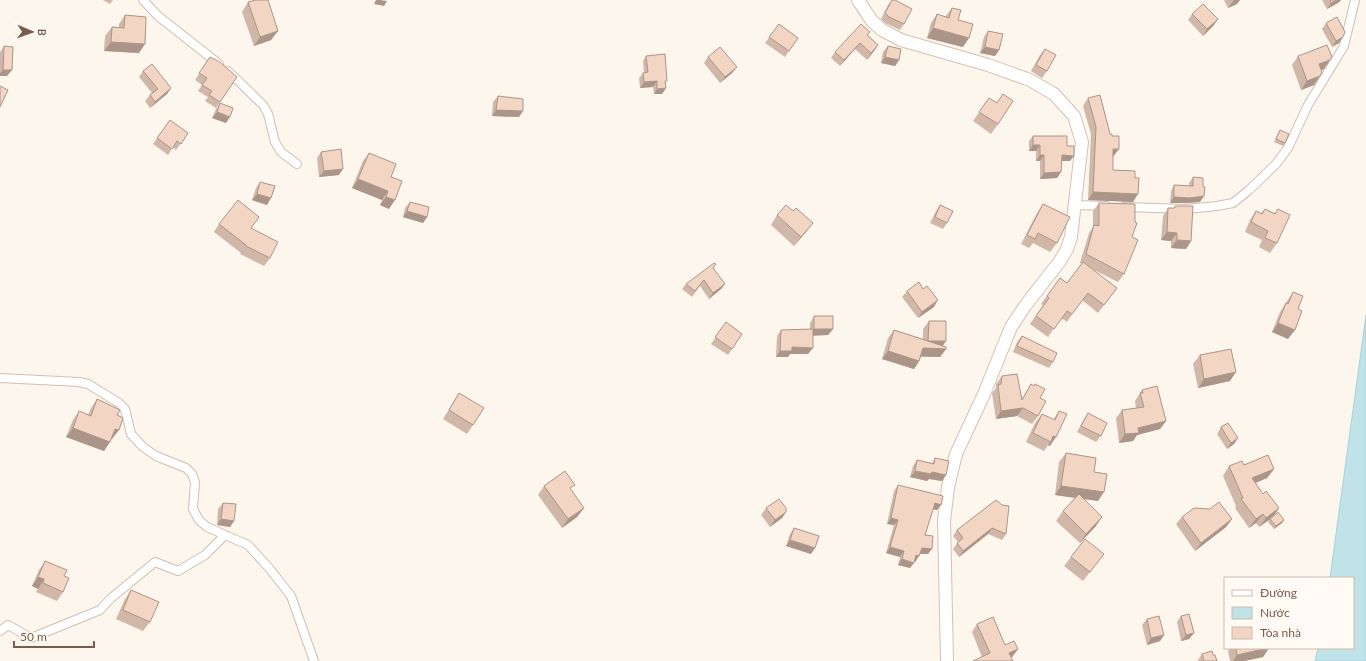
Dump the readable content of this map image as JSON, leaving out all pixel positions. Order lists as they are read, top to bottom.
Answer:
{
  "legend": ["Đường", "Nước", "Tòa nhà"],
  "scale_bar": "50 m",
  "north": "right"
}
